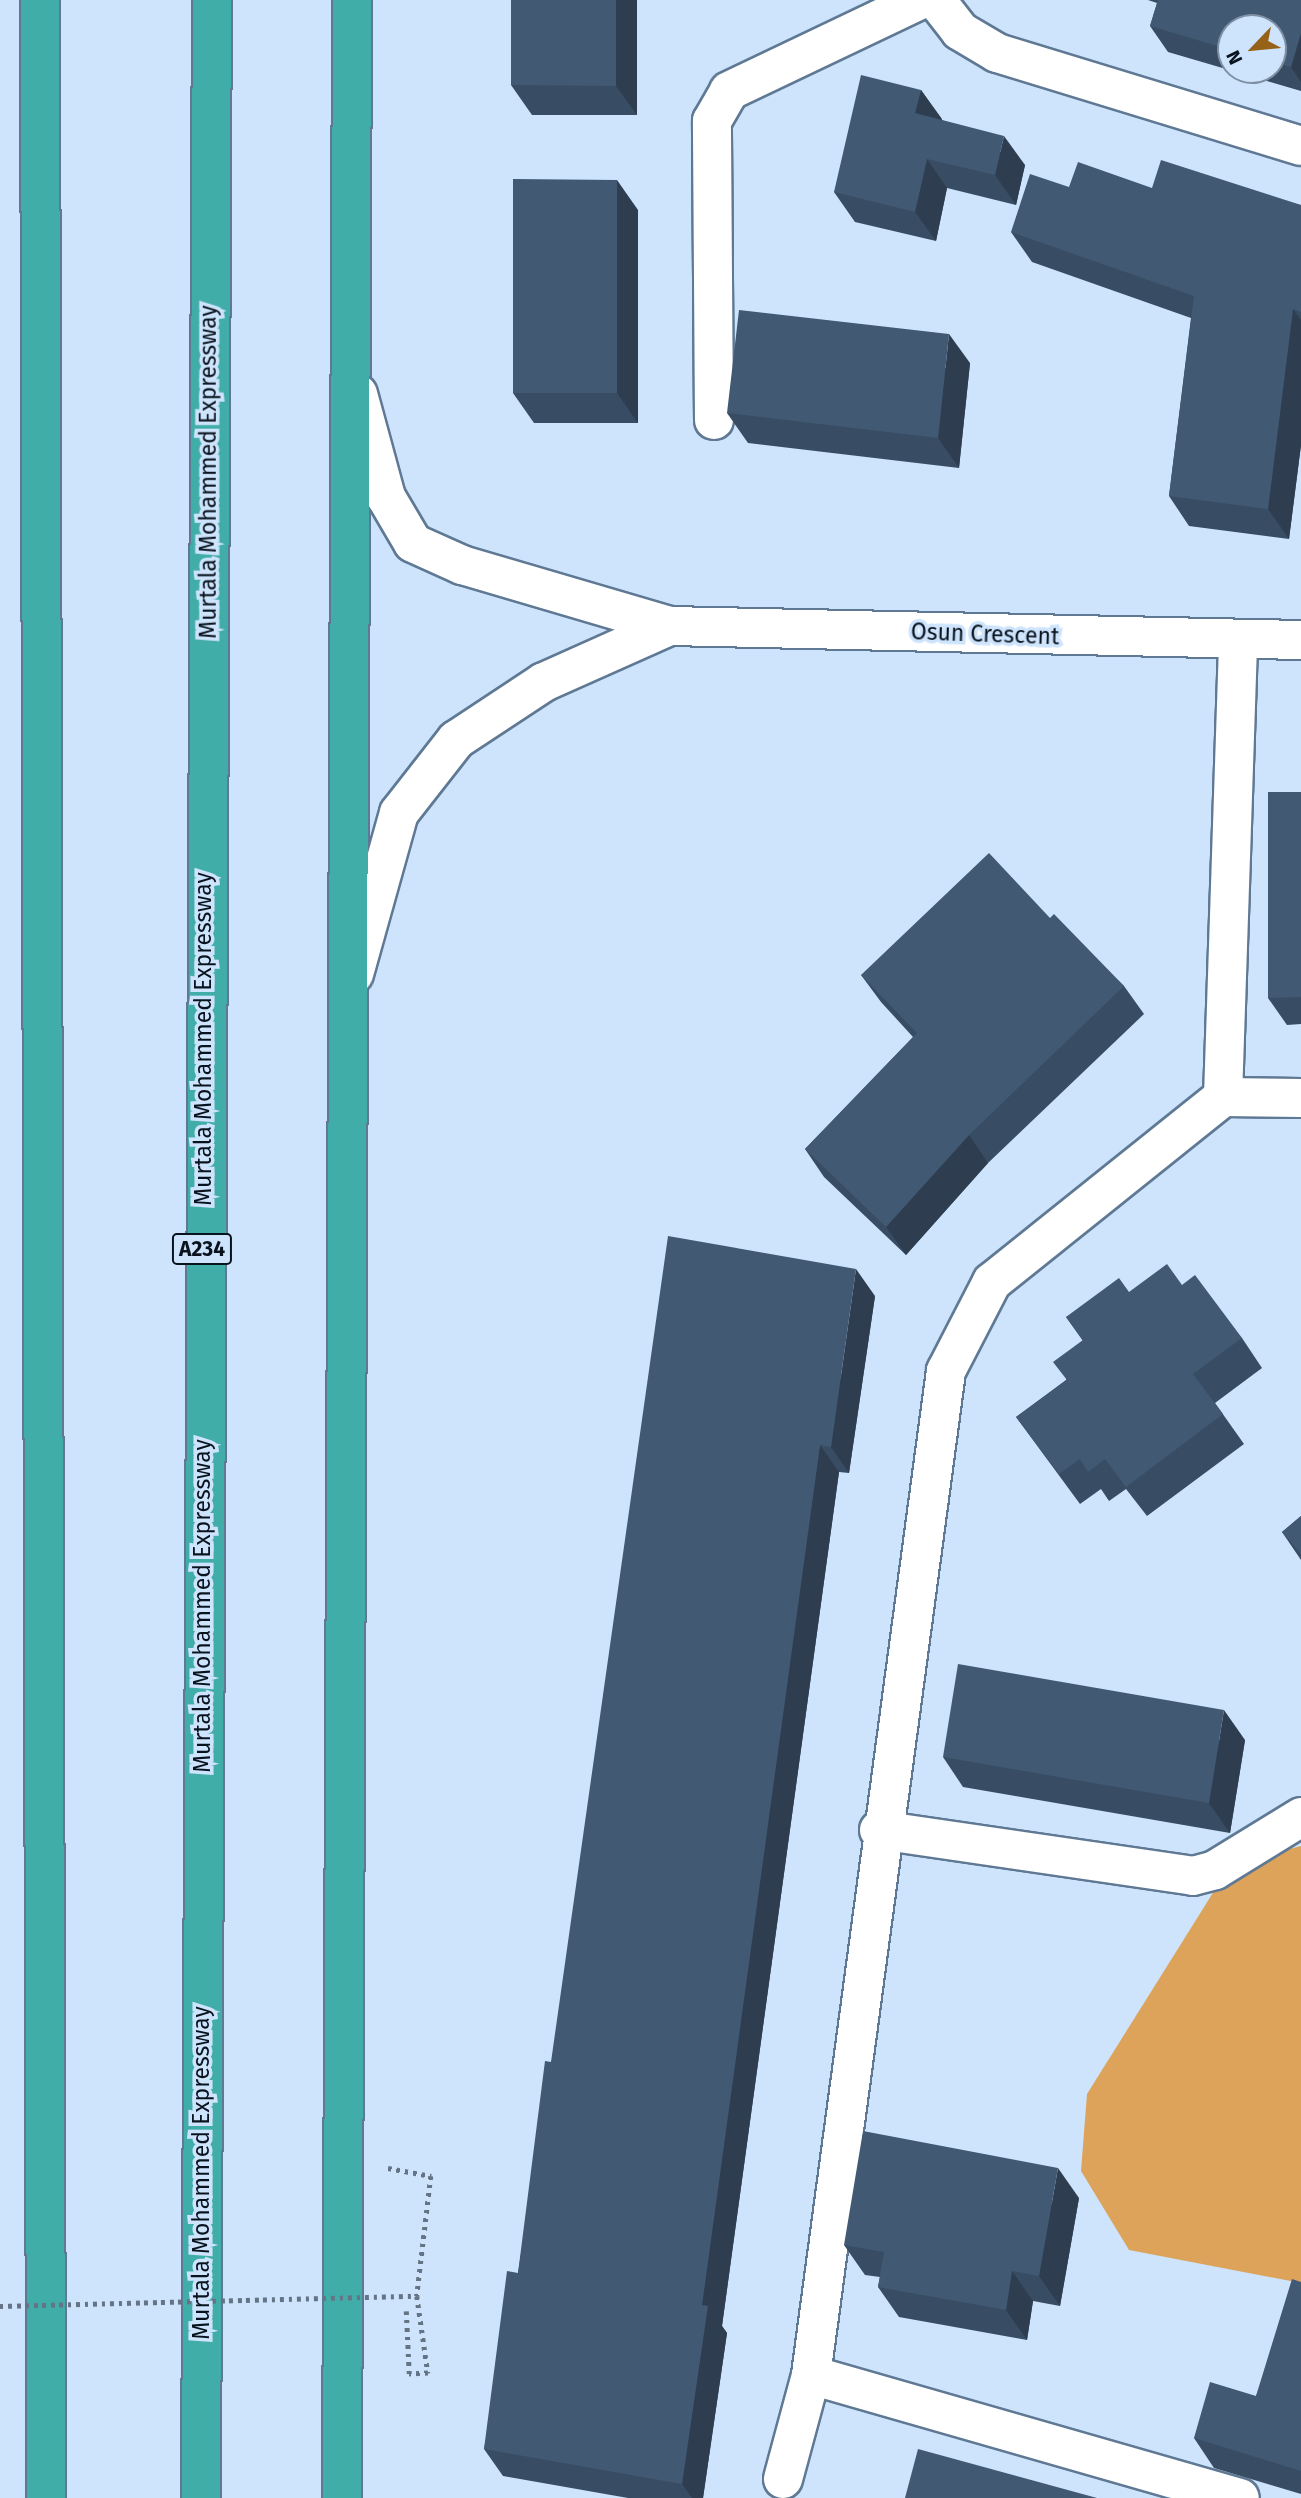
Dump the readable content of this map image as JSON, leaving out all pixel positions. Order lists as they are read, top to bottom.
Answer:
{
  "streets": {
    "highway": ["Murtala Mohammed Expressway", "A234"],
    "street": ["Osun Crescent"]
  },
  "north": "bottom left"
}
